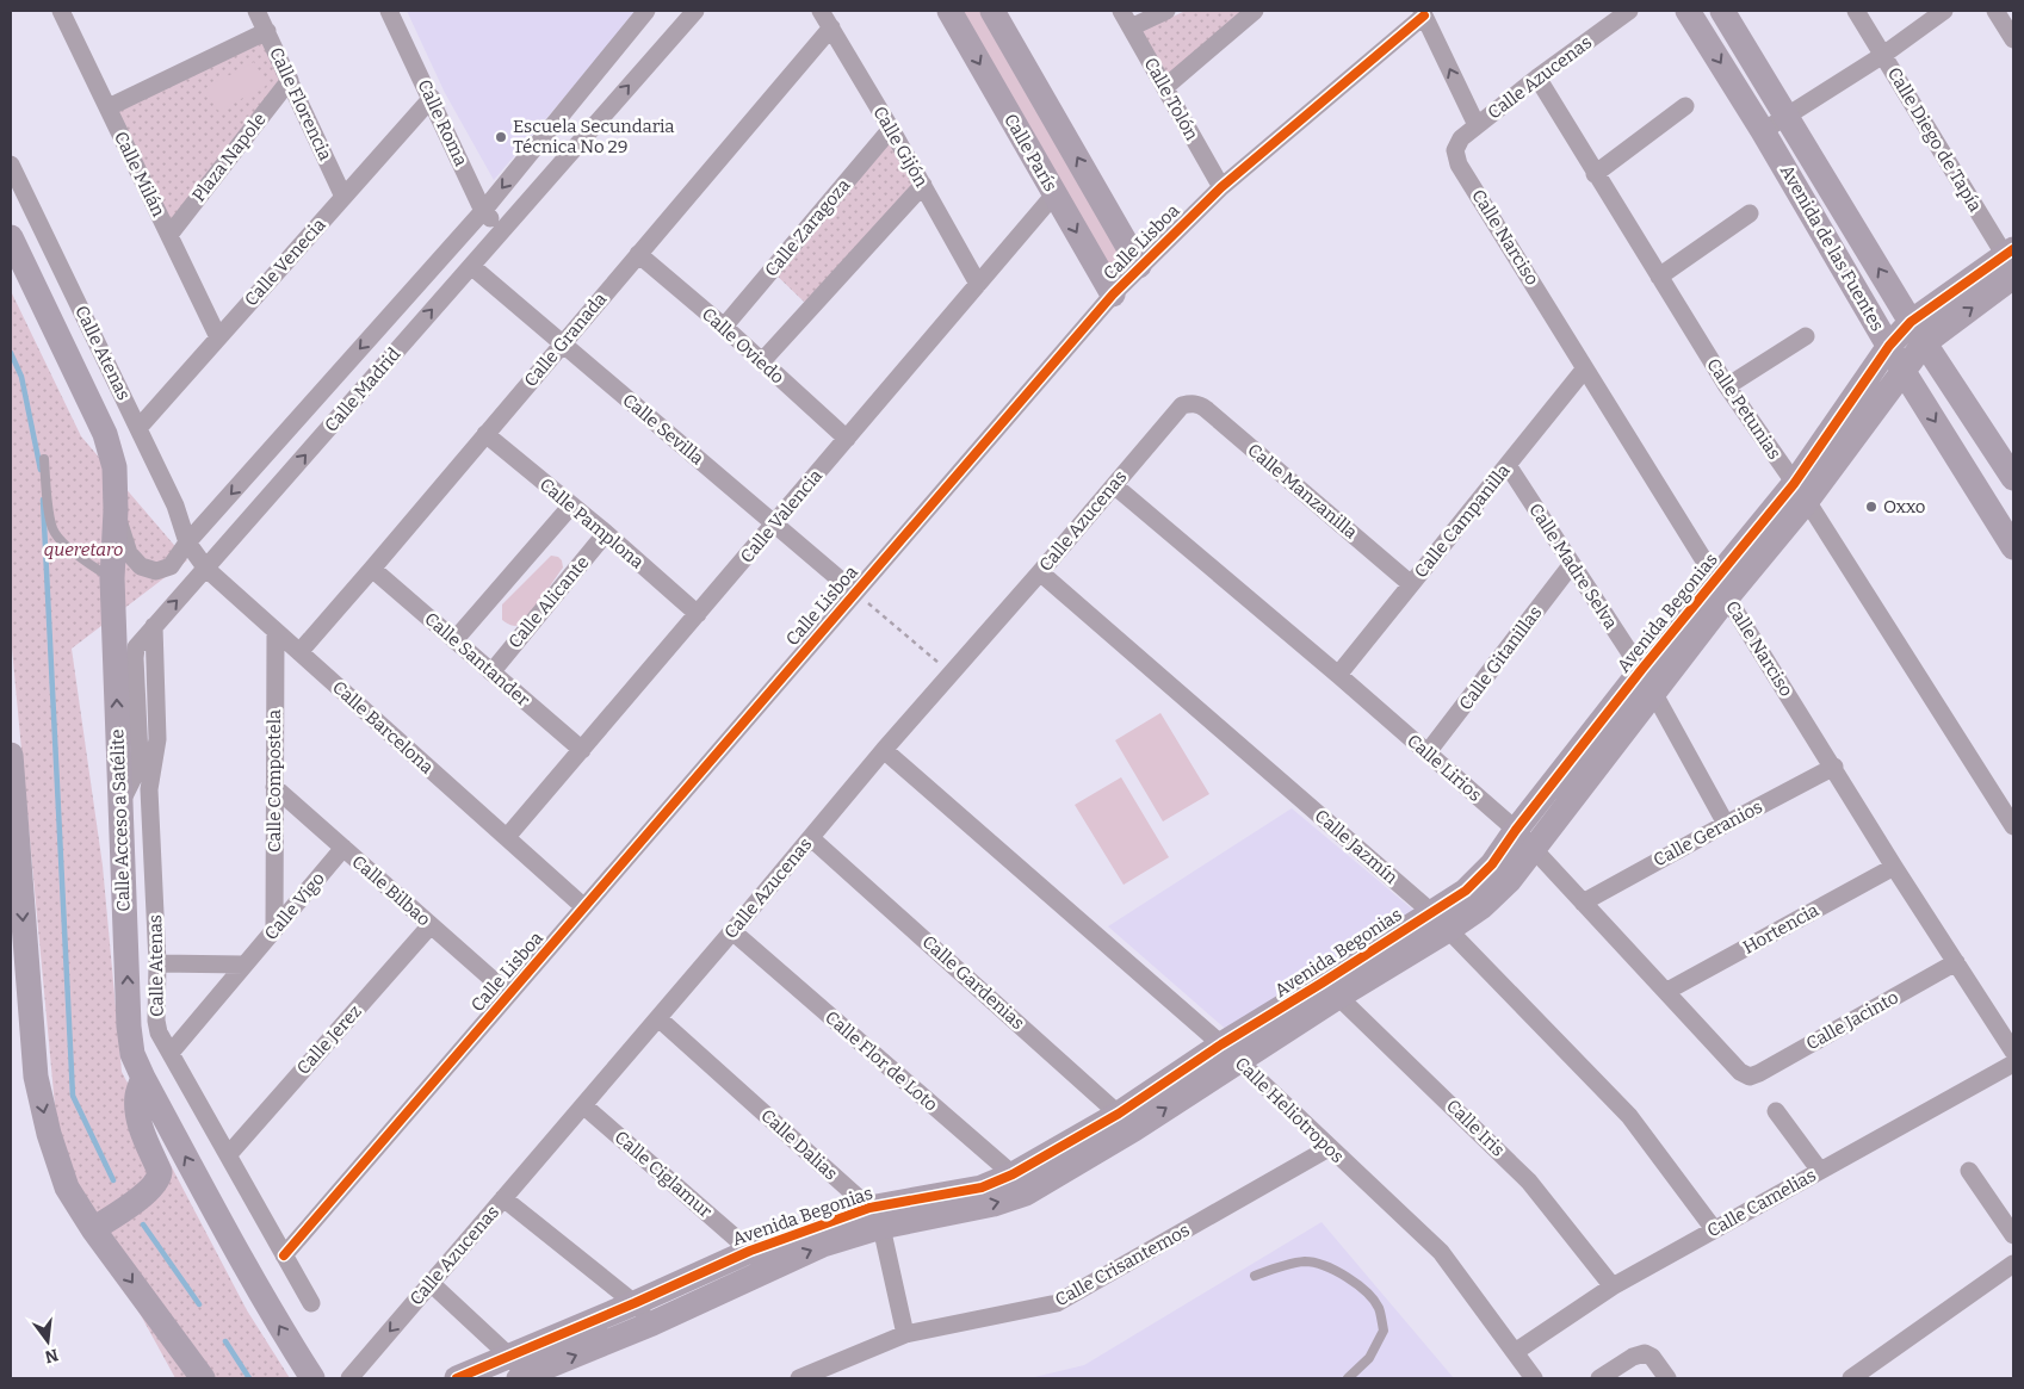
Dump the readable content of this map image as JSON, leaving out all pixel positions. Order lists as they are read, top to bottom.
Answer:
{
  "streets": {
    "main road": [
      "Calle París",
      "Avenida de las Fuentes",
      "Avenida Begonias",
      "Calle Acceso a Satélite"
    ],
    "street": [
      "Calle Azucenas",
      "Calle Tolón",
      "Calle Florencia",
      "Calle Roma",
      "Calle Diego de Tapía",
      "Calle Gijón",
      "Plaza Napole",
      "Calle Milán",
      "Calle Zaragoza",
      "Calle Narciso",
      "Calle Lisboa",
      "Calle Venecia",
      "Calle Granada",
      "Calle Oviedo",
      "Calle Atenas",
      "Calle Madrid",
      "Calle Petunias",
      "Calle Sevilla",
      "Calle Manzanilla",
      "Calle Valencia",
      "Calle Campanilla",
      "Calle Pamplona",
      "Calle Madre Selva",
      "Calle Alicante",
      "Calle Gitanillas",
      "Calle Santander",
      "Calle Barcelona",
      "Calle Lirios",
      "Calle Compostela",
      "Calle Geranios",
      "Calle Jazmín",
      "Calle Bilbao",
      "Calle Vigo",
      "Hortencia",
      "Calle Gardenias",
      "Calle Jacinto",
      "Calle Jerez",
      "Calle Flor de Loto",
      "Calle Heliotropos",
      "Calle Iris",
      "Calle Dalias",
      "Calle Ciglamur",
      "Calle Camelias",
      "Calle Crisantemos"
    ]
  },
  "crossings": [
    ["Calle Azucenas", "Calle Narciso"],
    ["Calle Azucenas", "Calle Petunias"],
    ["Calle Azucenas", "Calle Manzanilla"],
    ["Calle Azucenas", "Calle Lirios"],
    ["Calle Azucenas", "Calle Jazmín"],
    ["Calle Azucenas", "Calle Gardenias"],
    ["Calle Azucenas", "Calle Flor de Loto"],
    ["Calle Azucenas", "Calle Heliotropos"],
    ["Calle Azucenas", "Calle Dalias"],
    ["Calle Azucenas", "Calle Ciglamur"],
    ["Calle Tolón", "Calle Lisboa"],
    ["Calle Florencia", "Plaza Napole"],
    ["Calle Florencia", "Calle Venecia"],
    ["Calle Roma", "Calle Venecia"],
    ["Calle Roma", "Calle Madrid"],
    ["Calle Diego de Tapía", "Avenida Begonias"],
    ["Calle Gijón", "Calle Zaragoza"],
    ["Calle Gijón", "Calle Granada"],
    ["Calle Gijón", "Calle Valencia"],
    ["Calle París", "Calle Lisboa"],
    ["Calle París", "Calle Valencia"],
    ["Plaza Napole", "Calle Milán"],
    ["Calle Milán", "Calle Venecia"],
    ["Calle Zaragoza", "Calle Oviedo"],
    ["Calle Narciso", "Calle Campanilla"],
    ["Calle Narciso", "Avenida Begonias"],
    ["Calle Narciso", "Calle Geranios"],
    ["Calle Narciso", "Hortencia"],
    ["Calle Narciso", "Calle Jacinto"],
    ["Calle Lisboa", "Calle Atenas"],
    ["Calle Lisboa", "Calle Sevilla"],
    ["Calle Lisboa", "Calle Barcelona"],
    ["Calle Lisboa", "Calle Bilbao"],
    ["Avenida de las Fuentes", "Avenida Begonias"],
    ["Calle Venecia", "Calle Atenas"],
    ["Calle Granada", "Calle Oviedo"],
    ["Calle Granada", "Calle Sevilla"],
    ["Calle Granada", "Calle Pamplona"],
    ["Calle Granada", "Calle Santander"],
    ["Calle Granada", "Calle Barcelona"],
    ["Calle Oviedo", "Calle Valencia"],
    ["Calle Atenas", "Calle Madrid"],
    ["Calle Atenas", "Calle Barcelona"],
    ["Calle Atenas", "Calle Vigo"],
    ["Calle Atenas", "Calle Jerez"],
    ["Calle Madrid", "Calle Sevilla"],
    ["Calle Madrid", "Calle Barcelona"],
    ["Calle Madrid", "Calle Acceso a Satélite"],
    ["Calle Petunias", "Avenida Begonias"],
    ["Calle Sevilla", "Calle Valencia"],
    ["Calle Manzanilla", "Calle Campanilla"],
    ["Calle Valencia", "Calle Pamplona"],
    ["Calle Valencia", "Calle Santander"],
    ["Calle Valencia", "Calle Barcelona"],
    ["Calle Campanilla", "Calle Madre Selva"],
    ["Calle Campanilla", "Calle Lirios"],
    ["Calle Pamplona", "Calle Alicante"],
    ["Calle Madre Selva", "Avenida Begonias"],
    ["Calle Madre Selva", "Calle Gitanillas"],
    ["Calle Madre Selva", "Calle Geranios"],
    ["Calle Alicante", "Calle Santander"],
    ["Avenida Begonias", "Calle Lirios"],
    ["Avenida Begonias", "Calle Jazmín"],
    ["Avenida Begonias", "Calle Gardenias"],
    ["Avenida Begonias", "Calle Flor de Loto"],
    ["Avenida Begonias", "Calle Heliotropos"],
    ["Avenida Begonias", "Calle Iris"],
    ["Avenida Begonias", "Calle Dalias"],
    ["Avenida Begonias", "Calle Ciglamur"],
    ["Calle Gitanillas", "Calle Lirios"],
    ["Calle Barcelona", "Calle Compostela"],
    ["Calle Lirios", "Calle Geranios"],
    ["Calle Lirios", "Hortencia"],
    ["Calle Lirios", "Calle Jacinto"],
    ["Calle Compostela", "Calle Bilbao"],
    ["Calle Compostela", "Calle Vigo"],
    ["Calle Jazmín", "Calle Camelias"],
    ["Calle Bilbao", "Calle Vigo"],
    ["Calle Bilbao", "Calle Jerez"],
    ["Calle Heliotropos", "Calle Camelias"],
    ["Calle Heliotropos", "Calle Crisantemos"],
    ["Calle Iris", "Calle Camelias"]
  ],
  "parks": ["queretaro"],
  "places": ["Escuela Secundaria Técnica No 29", "Oxxo"],
  "north": "bottom"
}
